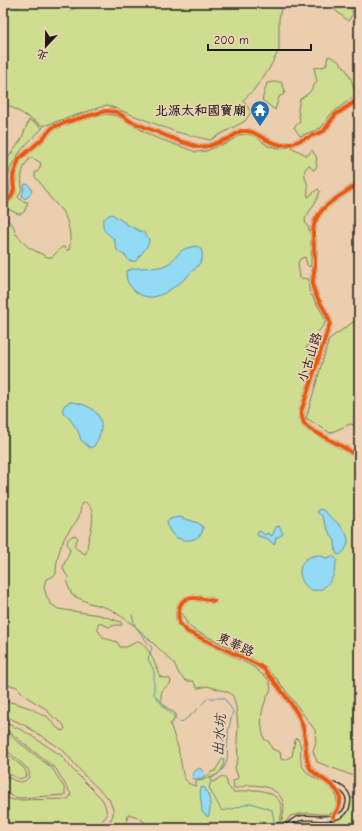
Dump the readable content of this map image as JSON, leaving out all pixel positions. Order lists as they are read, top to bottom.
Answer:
{
  "streets": {
    "street": ["小古山路", "東華路"]
  },
  "water": ["出水坑"],
  "places": {
    "temple": ["北源太和國寶廟"]
  },
  "scale_bar": "200 m",
  "north": "bottom"
}
